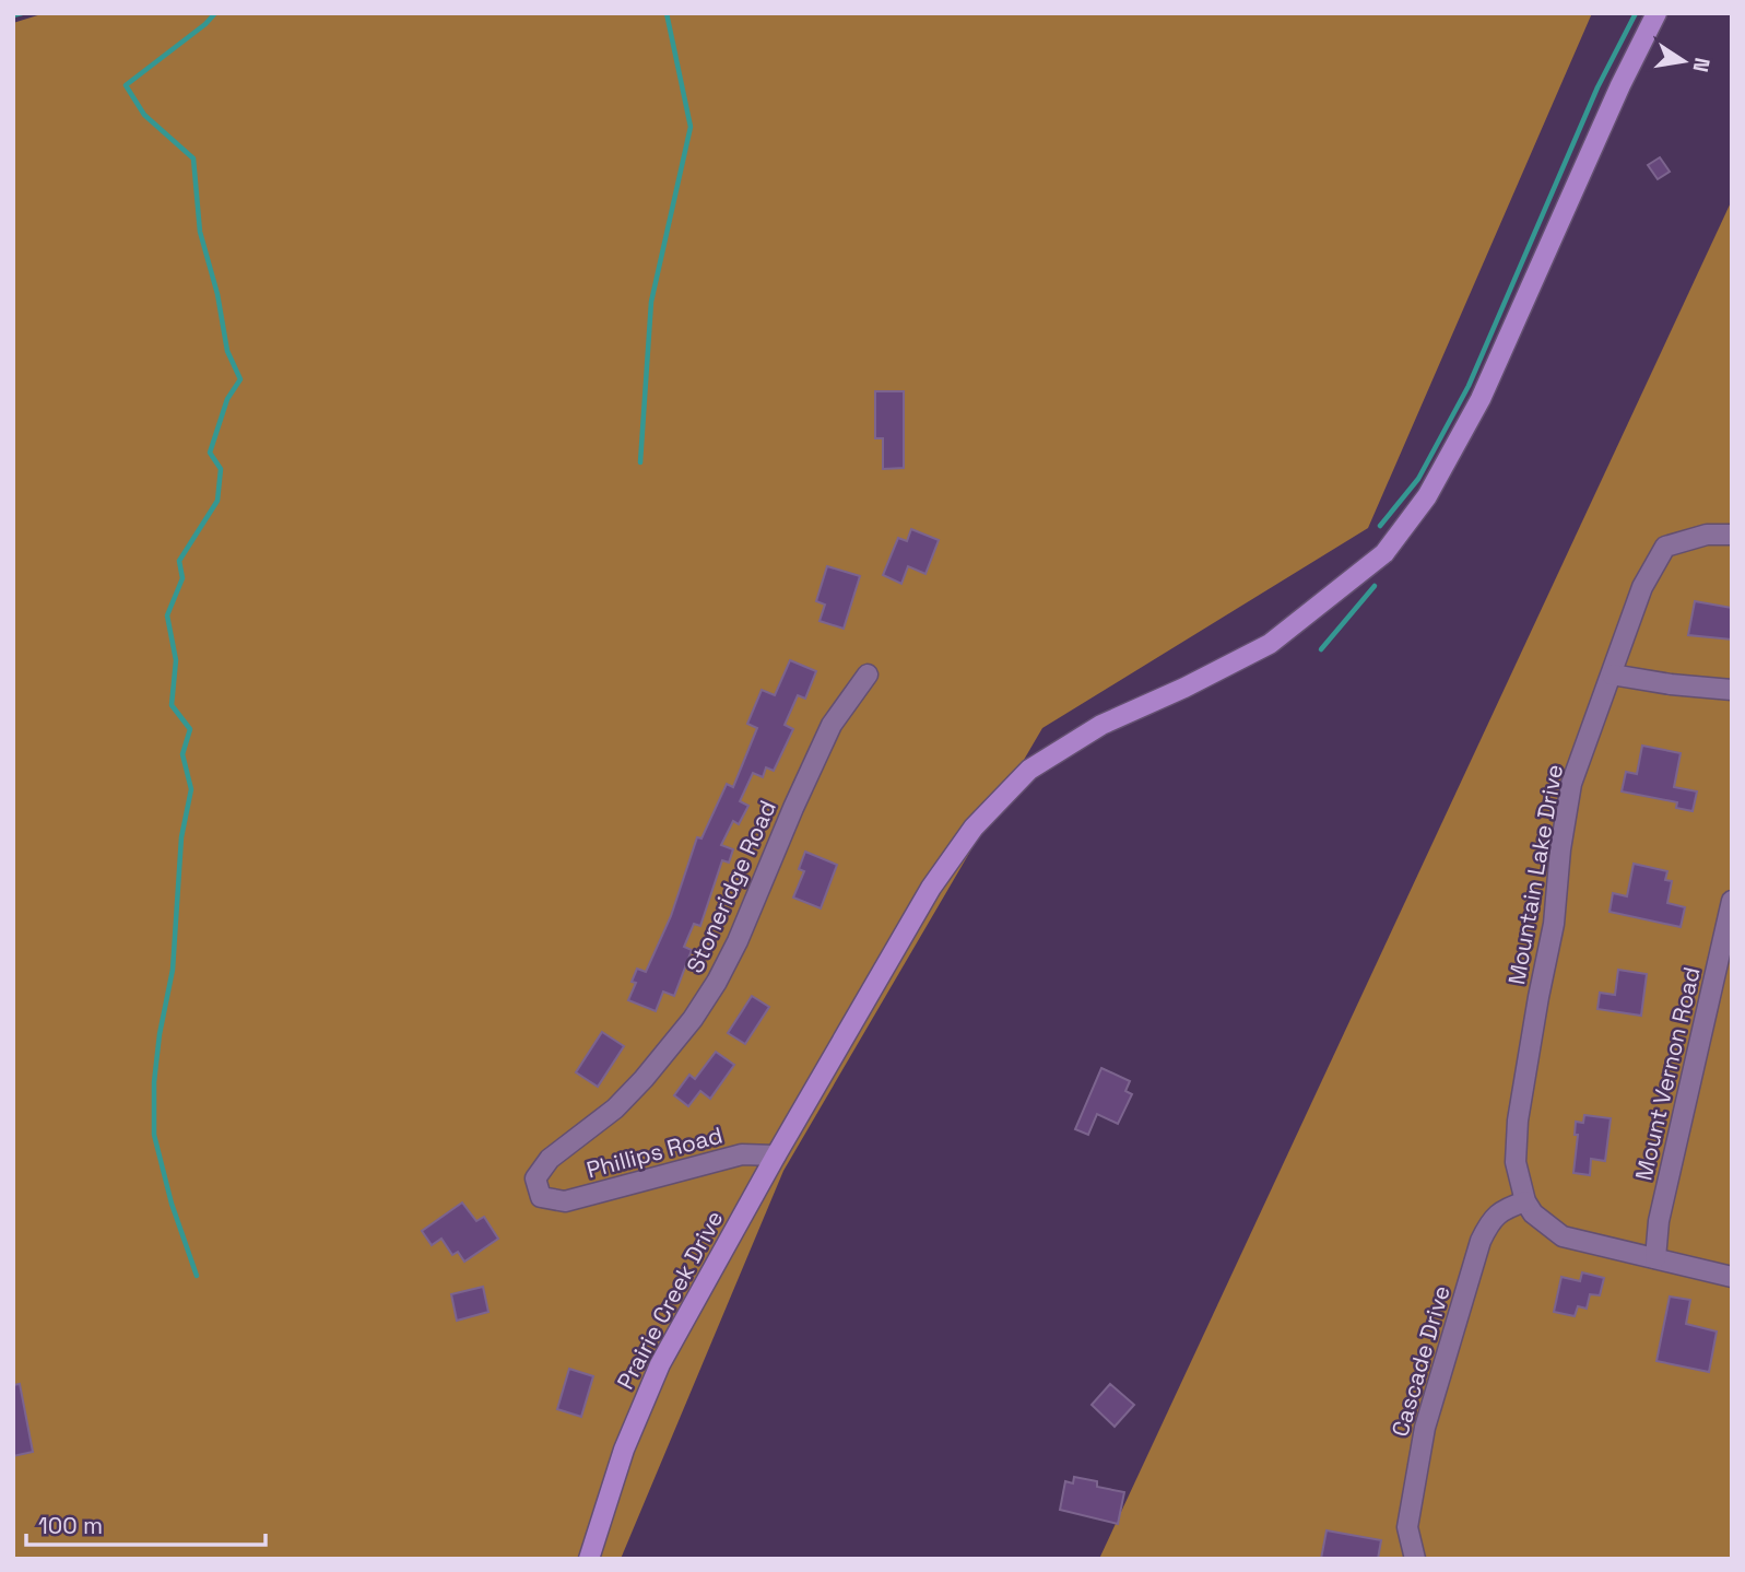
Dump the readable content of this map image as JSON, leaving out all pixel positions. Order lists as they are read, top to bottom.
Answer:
{
  "streets": {
    "main road": ["Prairie Creek Drive"],
    "street": [
      "Mountain Lake Drive",
      "Stoneridge Road",
      "Mount Vernon Road",
      "Phillips Road",
      "Cascade Drive"
    ]
  },
  "crossings": [
    ["Mountain Lake Drive", "Cascade Drive"],
    ["Stoneridge Road", "Phillips Road"],
    ["Phillips Road", "Prairie Creek Drive"]
  ],
  "scale_bar": "100 m",
  "north": "right"
}
